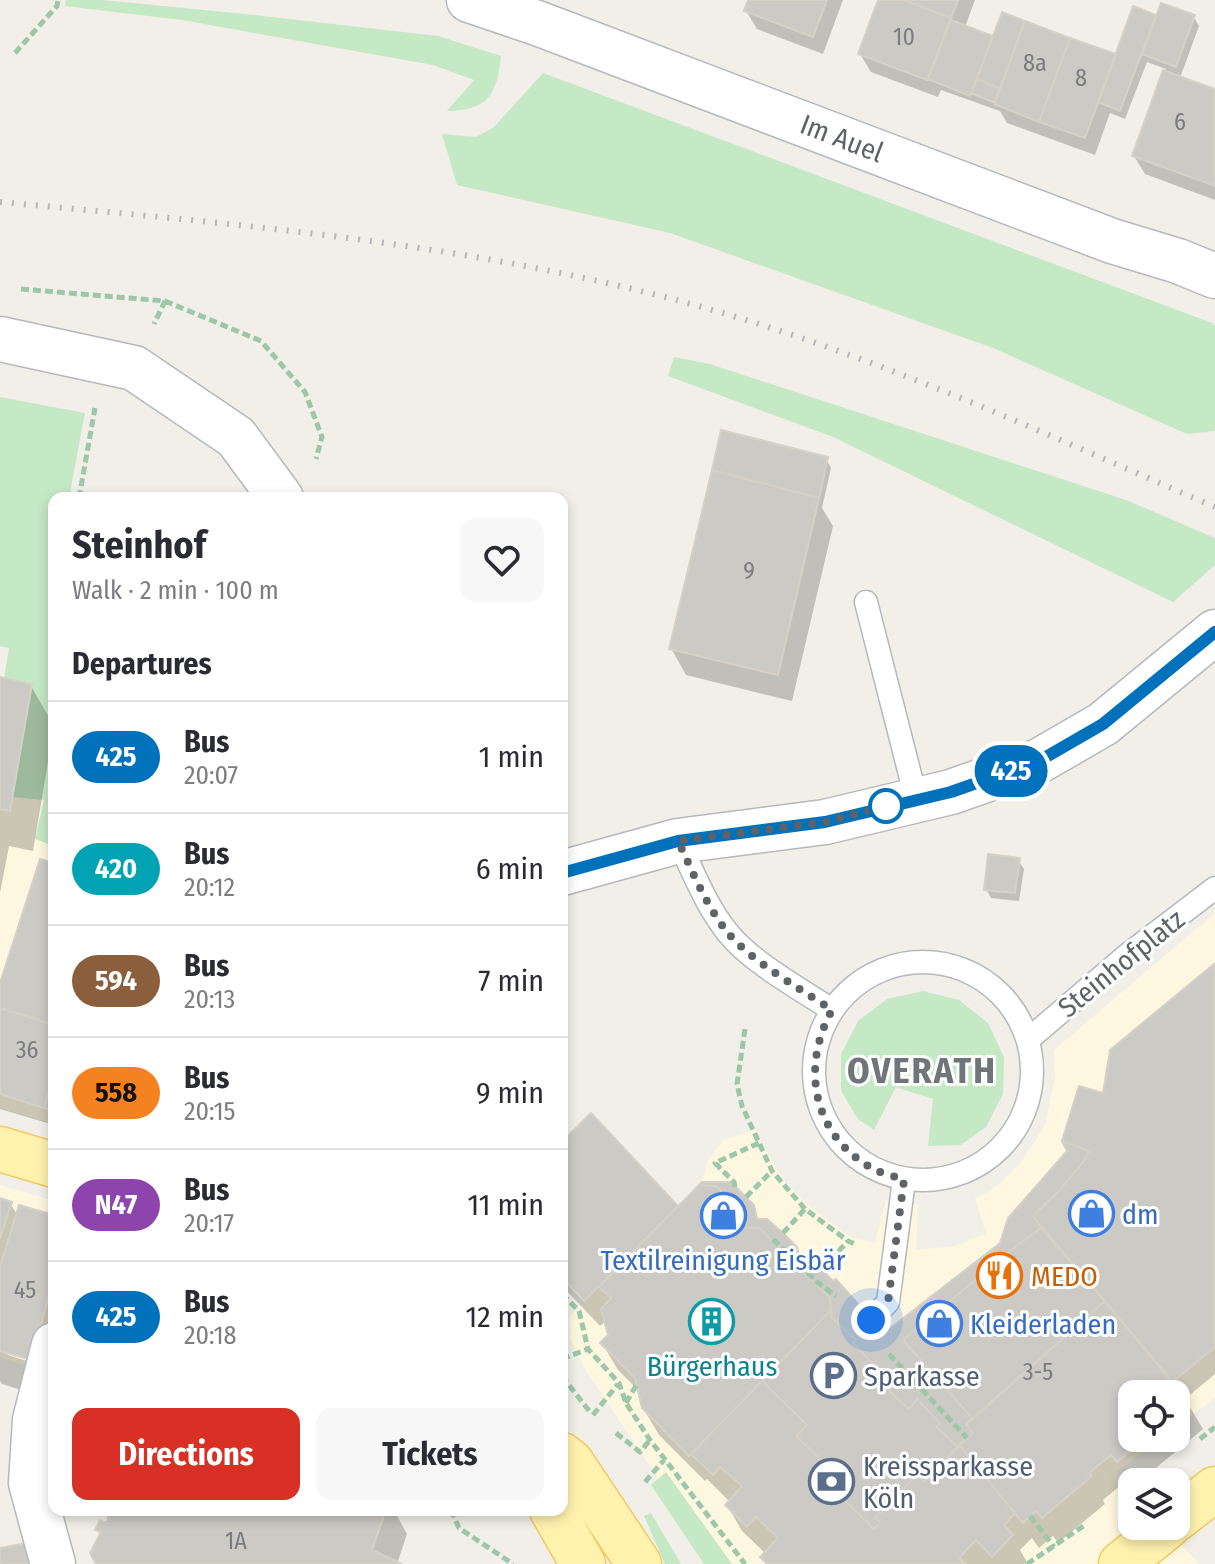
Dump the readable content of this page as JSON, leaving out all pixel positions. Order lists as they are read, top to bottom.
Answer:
{
  "streets": {
    "street": ["Im Auel"],
    "lane": ["Steinhofplatz"]
  },
  "districts": ["OVERATH"],
  "places": {
    "shop": ["dm", "Textilreinigung Eisbär", "Kleiderladen"],
    "restaurant": ["MEDO"],
    "building": ["Bürgerhaus"],
    "parking": ["Sparkasse"],
    "bank": ["Kreissparkasse Köln"]
  },
  "lines": ["bus line 425"],
  "house_numbers": [
    "10",
    "8a",
    "8",
    "6",
    "9",
    "36",
    "45",
    "3-5",
    "1A"
  ],
  "page": {
    "on_map": "425",
    "heading": [
      ["Steinhof", "Walk · 2 min · 100 m"],
      "Departures"
    ],
    "list": [
      {
        "mark": "425",
        "name": "Bus",
        "note": "20:07",
        "value": "1 min"
      },
      {
        "mark": "420",
        "name": "Bus",
        "note": "20:12",
        "value": "6 min"
      },
      {
        "mark": "594",
        "name": "Bus",
        "note": "20:13",
        "value": "7 min"
      },
      {
        "mark": "558",
        "name": "Bus",
        "note": "20:15",
        "value": "9 min"
      },
      {
        "mark": "N47",
        "name": "Bus",
        "note": "20:17",
        "value": "11 min"
      },
      {
        "mark": "425",
        "name": "Bus",
        "note": "20:18",
        "value": "12 min"
      }
    ],
    "buttons": ["Directions", "Tickets"]
  }
}
